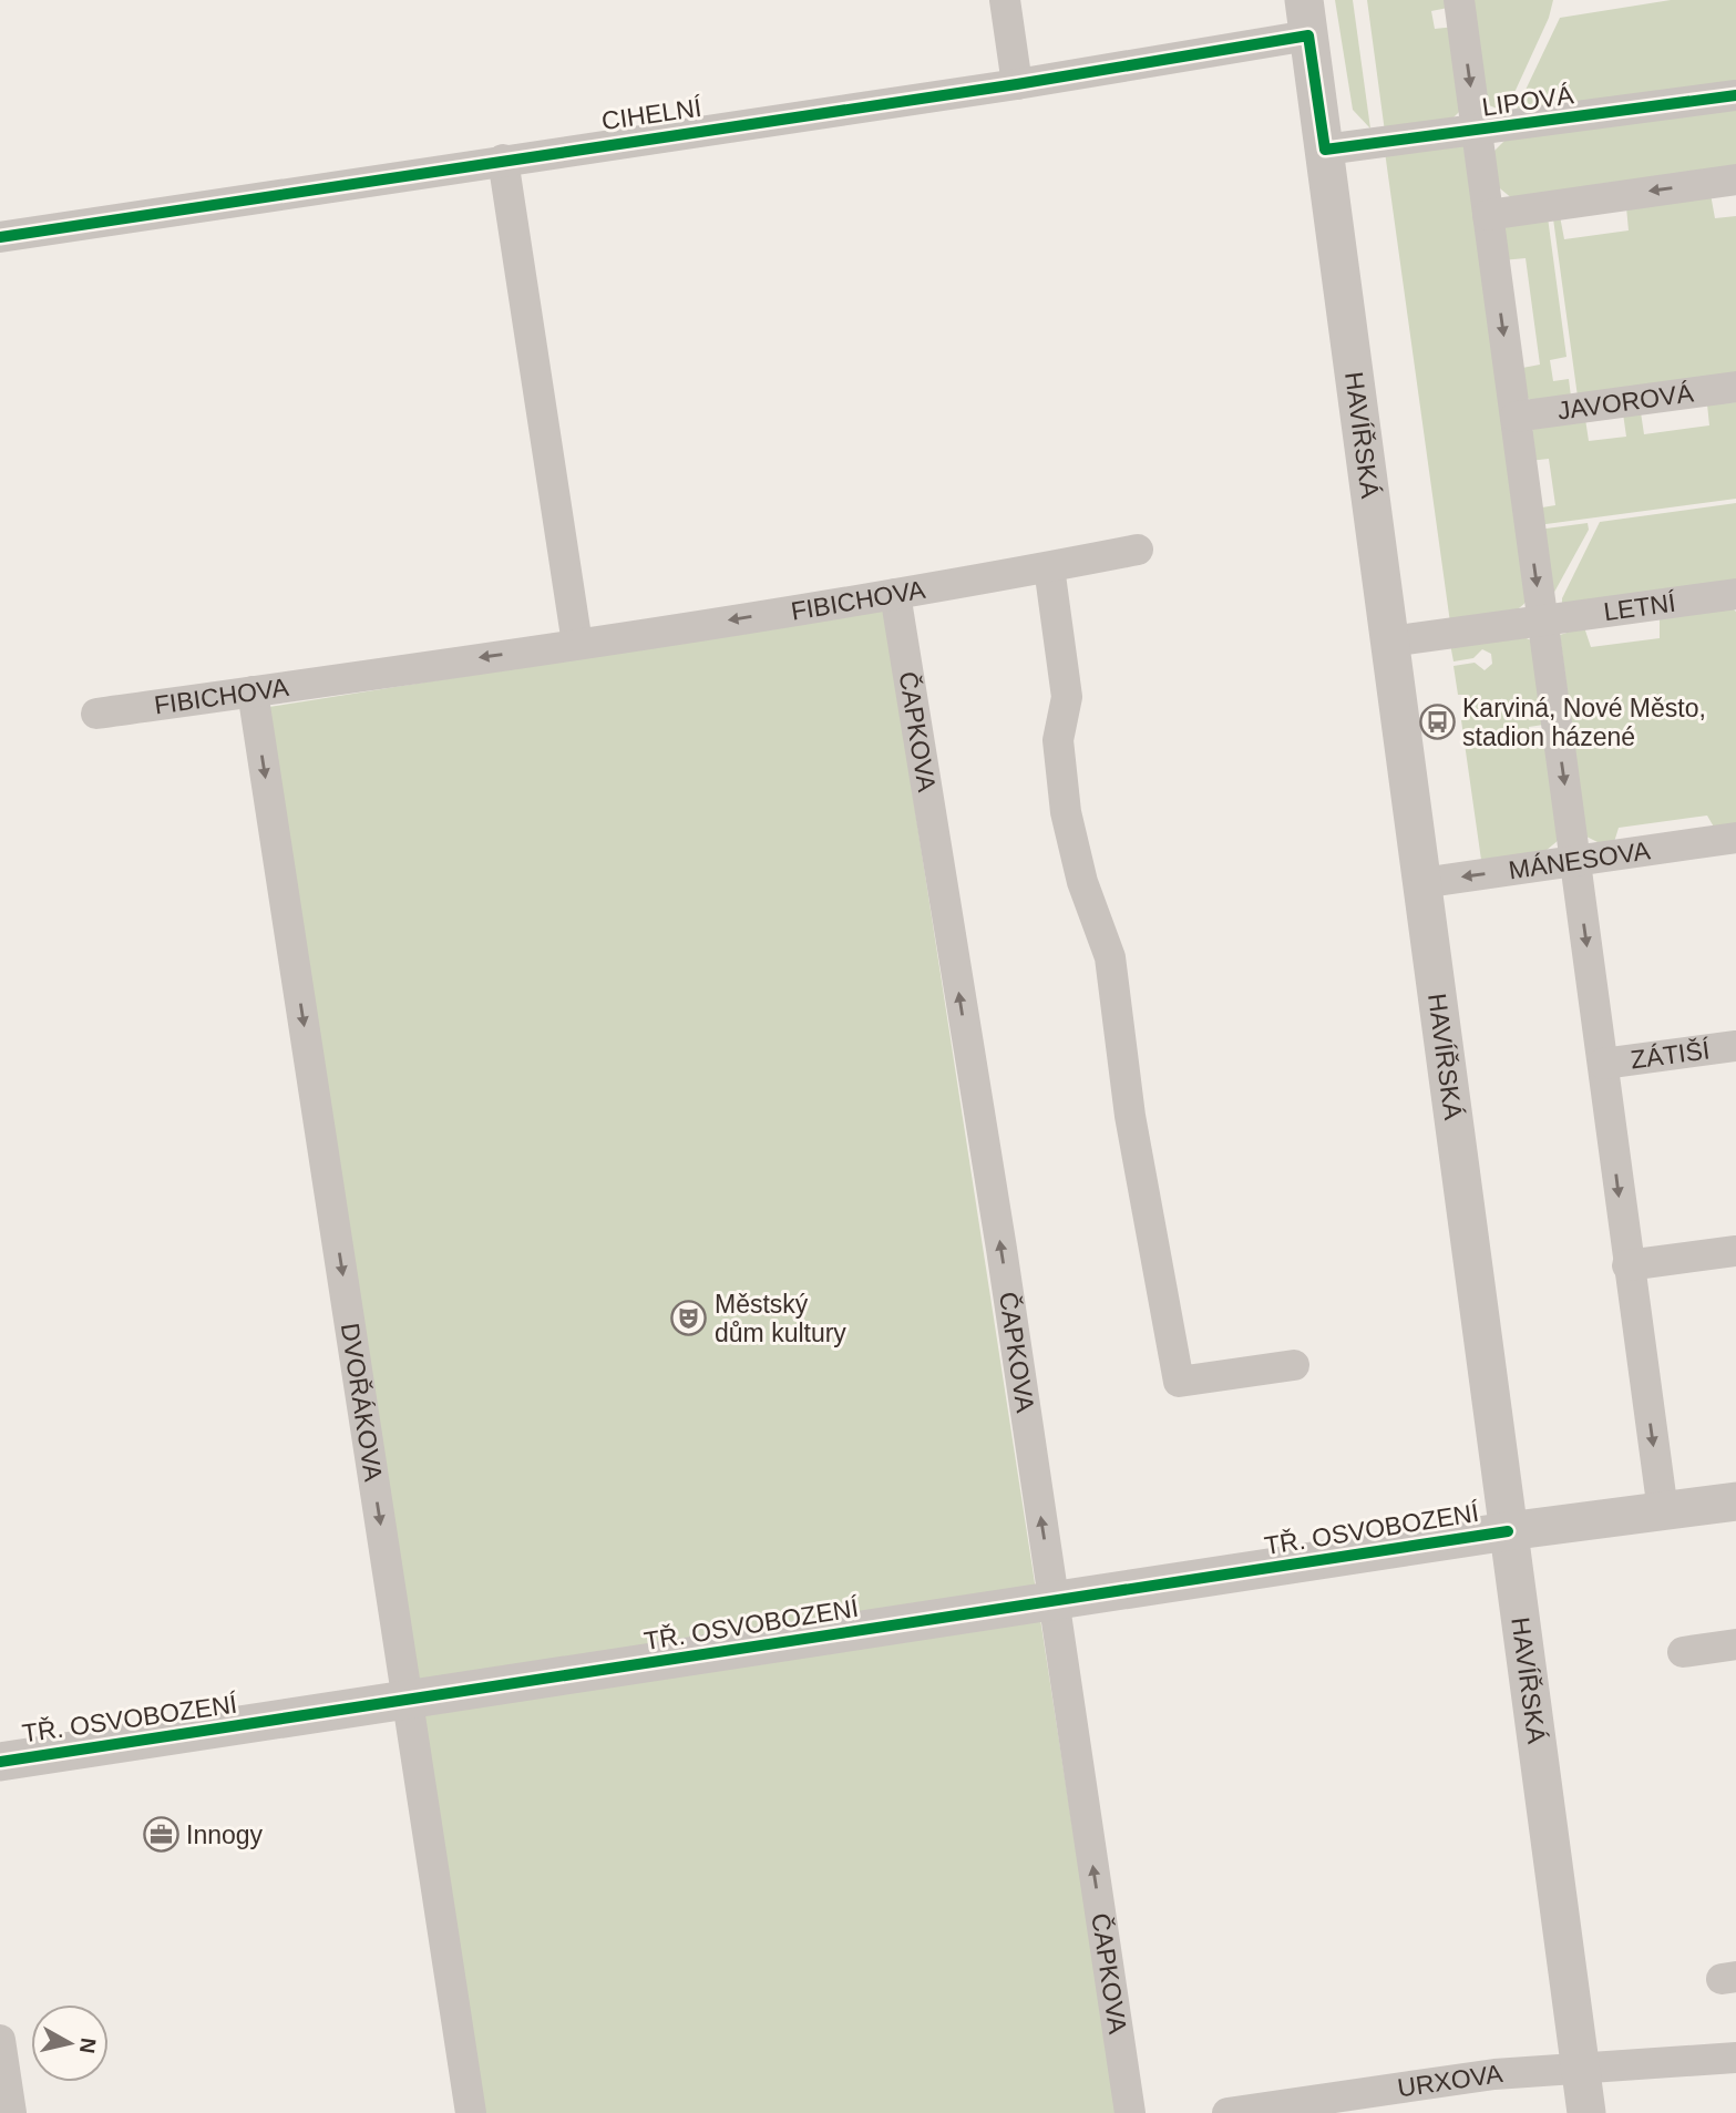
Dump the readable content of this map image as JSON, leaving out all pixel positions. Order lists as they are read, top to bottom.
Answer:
{
  "streets": {
    "street": [
      "LIPOVÁ",
      "CIHELNÍ",
      "JAVOROVÁ",
      "HAVÍŘSKÁ",
      "FIBICHOVA",
      "LETNÍ",
      "ČAPKOVA",
      "MÁNESOVA",
      "ZÁTIŠÍ",
      "DVOŘÁKOVA",
      "TŘ. OSVOBOZENÍ",
      "URXOVA"
    ]
  },
  "crossings": [
    ["LIPOVÁ", "HAVÍŘSKÁ"],
    ["CIHELNÍ", "HAVÍŘSKÁ"],
    ["HAVÍŘSKÁ", "LETNÍ"],
    ["HAVÍŘSKÁ", "MÁNESOVA"],
    ["HAVÍŘSKÁ", "TŘ. OSVOBOZENÍ"],
    ["HAVÍŘSKÁ", "URXOVA"],
    ["FIBICHOVA", "ČAPKOVA"],
    ["FIBICHOVA", "DVOŘÁKOVA"],
    ["ČAPKOVA", "TŘ. OSVOBOZENÍ"],
    ["DVOŘÁKOVA", "TŘ. OSVOBOZENÍ"]
  ],
  "one_way": [
    "FIBICHOVA",
    "ČAPKOVA",
    "MÁNESOVA",
    "DVOŘÁKOVA"
  ],
  "places": {
    "bus stop": ["Karviná, Nové Město, stadion házené"],
    "theatre": ["Městský dům kultury"],
    "office": ["Innogy"]
  },
  "north": "right"
}
